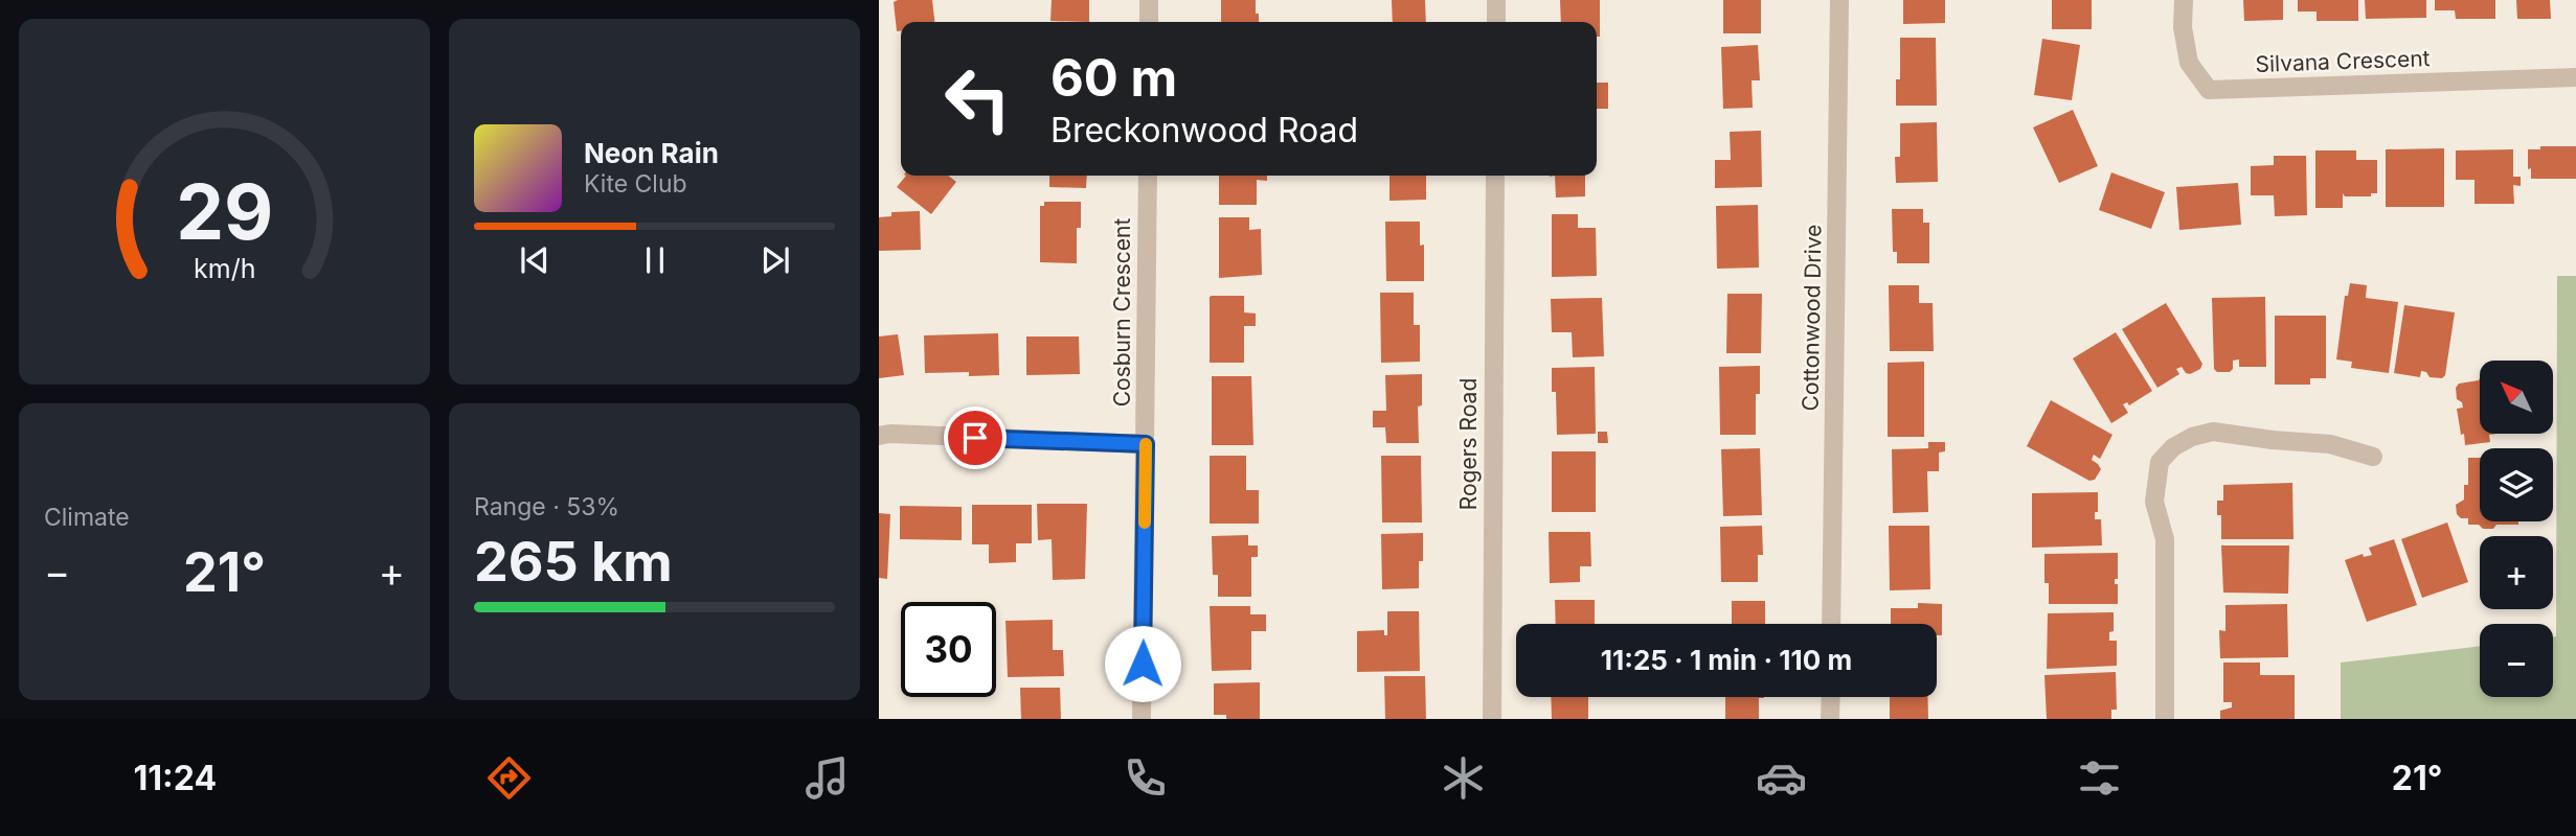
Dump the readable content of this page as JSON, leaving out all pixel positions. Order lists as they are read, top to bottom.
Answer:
{
  "streets": {
    "street": [
      "Silvana Crescent",
      "Cosburn Crescent",
      "Cottonwood Drive",
      "Rogers Road"
    ]
  },
  "north": "top left",
  "page": {
    "turn": ["60 m", "Breckonwood Road"],
    "song": ["Neon Rain", "Kite Club"],
    "map_buttons": ["+", "−"],
    "tile": [
      "Climate",
      ["Range · 53%", "265 km"]
    ],
    "heat": ["−", "21°", "+"],
    "limit": "30",
    "trip": "11:25 · 1 min · 110 m",
    "tabs": ["11:24", "21°"],
    "gauge": ["29", "km/h"]
  }
}
